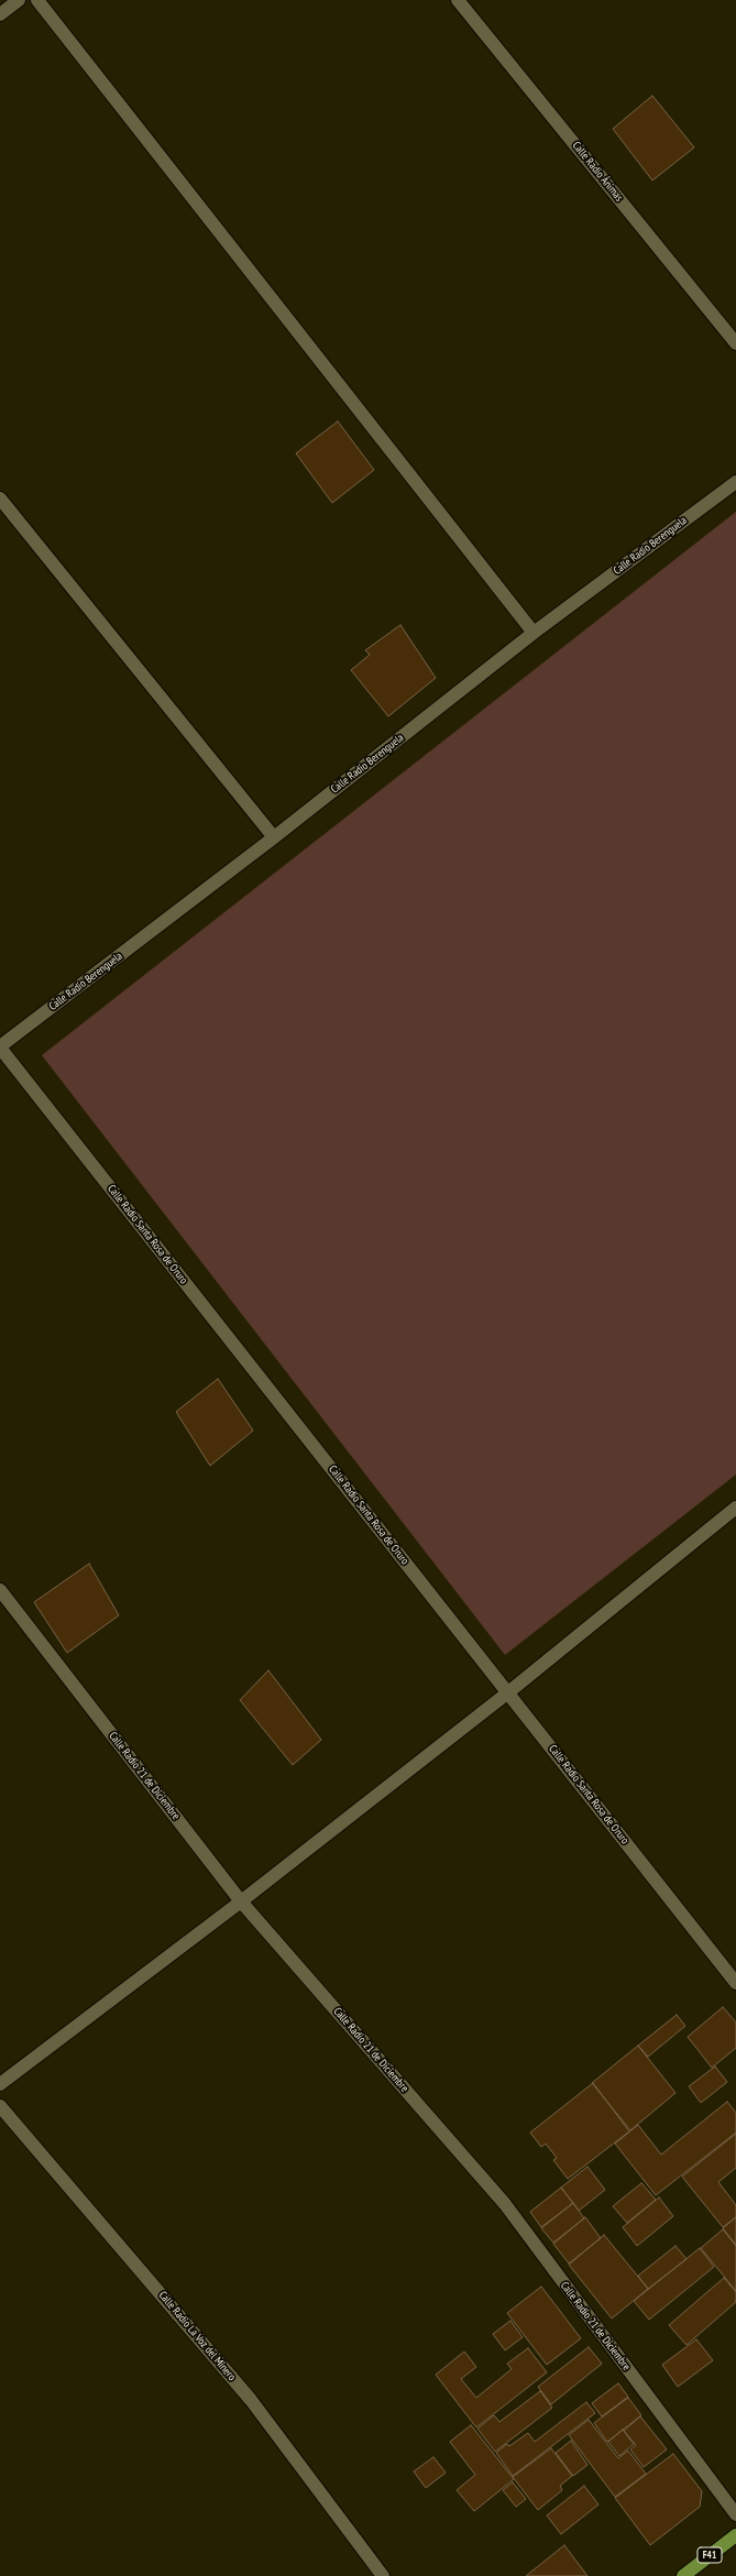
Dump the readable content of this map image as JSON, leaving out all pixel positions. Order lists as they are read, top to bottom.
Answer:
{
  "streets": {
    "main road": ["F41"],
    "street": [
      "Calle Radio Ánimas",
      "Calle Radio Berenguela",
      "Calle Radio Santa Rosa de Oruro",
      "Calle Radio 21 de Diciembre",
      "Calle Radio La Voz del Minero"
    ]
  },
  "crossings": [
    ["Calle Radio Berenguela", "Calle Radio Santa Rosa de Oruro"]
  ]
}
